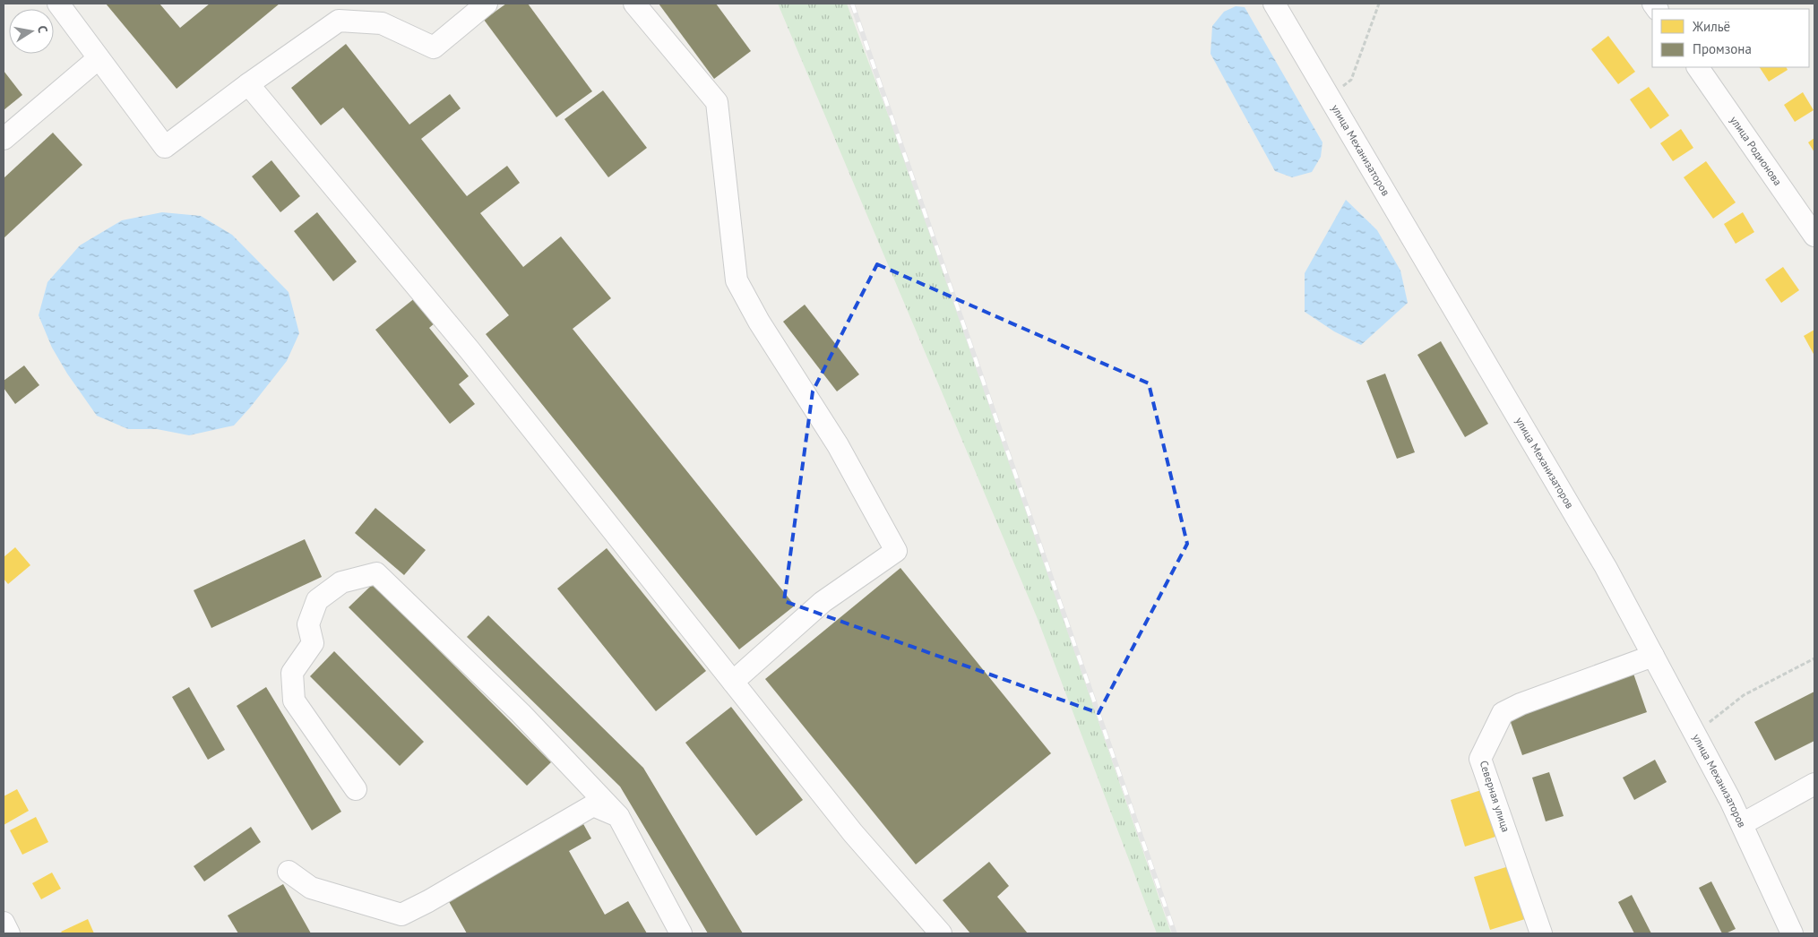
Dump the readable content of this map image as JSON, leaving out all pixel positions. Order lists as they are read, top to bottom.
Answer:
{
  "streets": {
    "street": ["улица Механизаторов", "улица Родионова", "Северная улица"]
  },
  "crossings": [
    ["улица Механизаторов", "Северная улица"]
  ],
  "legend": ["Жильё", "Промзона"],
  "north": "right"
}
